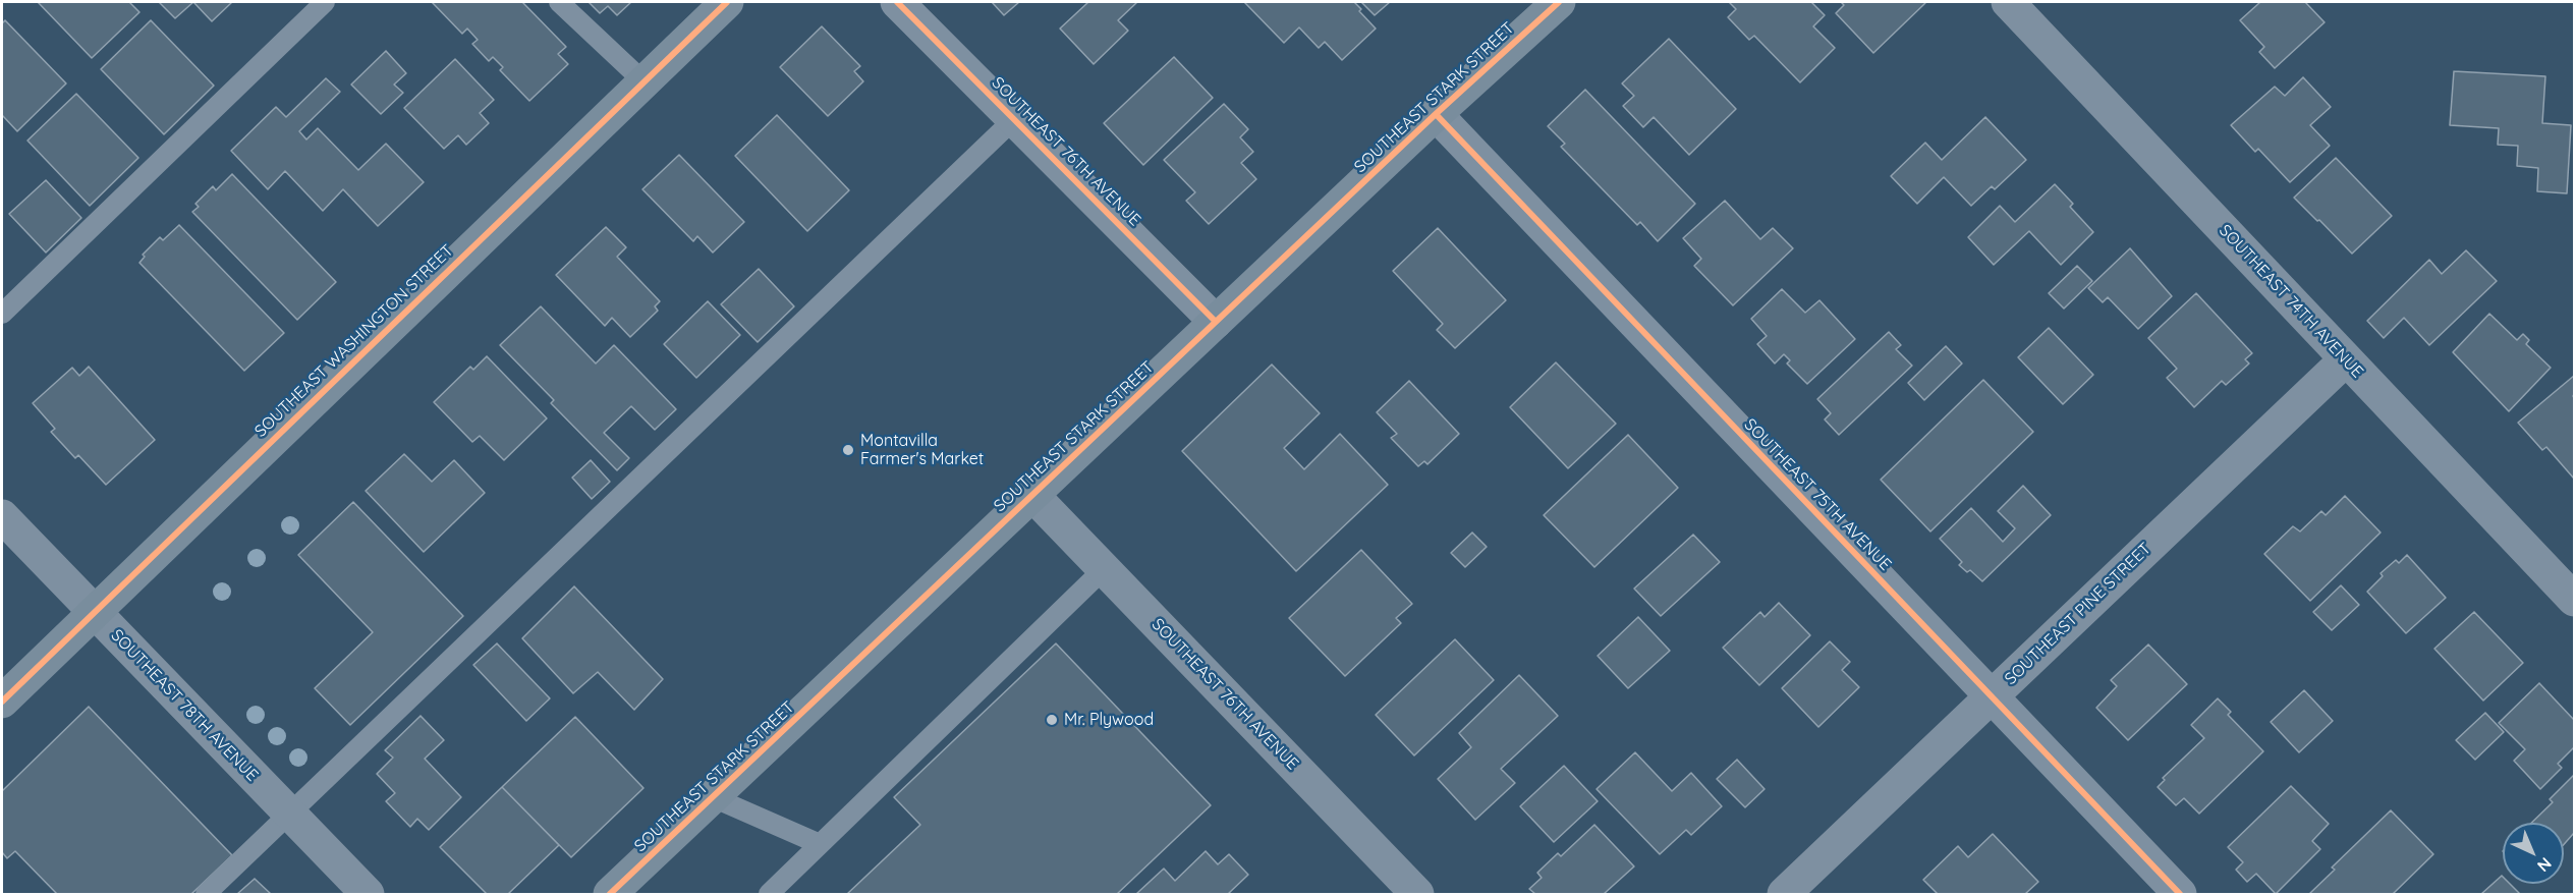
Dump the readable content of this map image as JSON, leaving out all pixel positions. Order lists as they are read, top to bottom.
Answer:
{
  "streets": {
    "main road": ["SOUTHEAST STARK STREET", "SOUTHEAST WASHINGTON STREET"],
    "street": [
      "SOUTHEAST 76TH AVENUE",
      "SOUTHEAST 74TH AVENUE",
      "SOUTHEAST 75TH AVENUE",
      "SOUTHEAST PINE STREET",
      "SOUTHEAST 78TH AVENUE"
    ]
  },
  "crossings": [
    ["SOUTHEAST STARK STREET", "SOUTHEAST 76TH AVENUE"],
    ["SOUTHEAST STARK STREET", "SOUTHEAST 75TH AVENUE"],
    ["SOUTHEAST 74TH AVENUE", "SOUTHEAST PINE STREET"],
    ["SOUTHEAST WASHINGTON STREET", "SOUTHEAST 78TH AVENUE"],
    ["SOUTHEAST 75TH AVENUE", "SOUTHEAST PINE STREET"]
  ],
  "places": ["Montavilla Farmer's Market", "Mr. Plywood"],
  "north": "bottom right"
}
